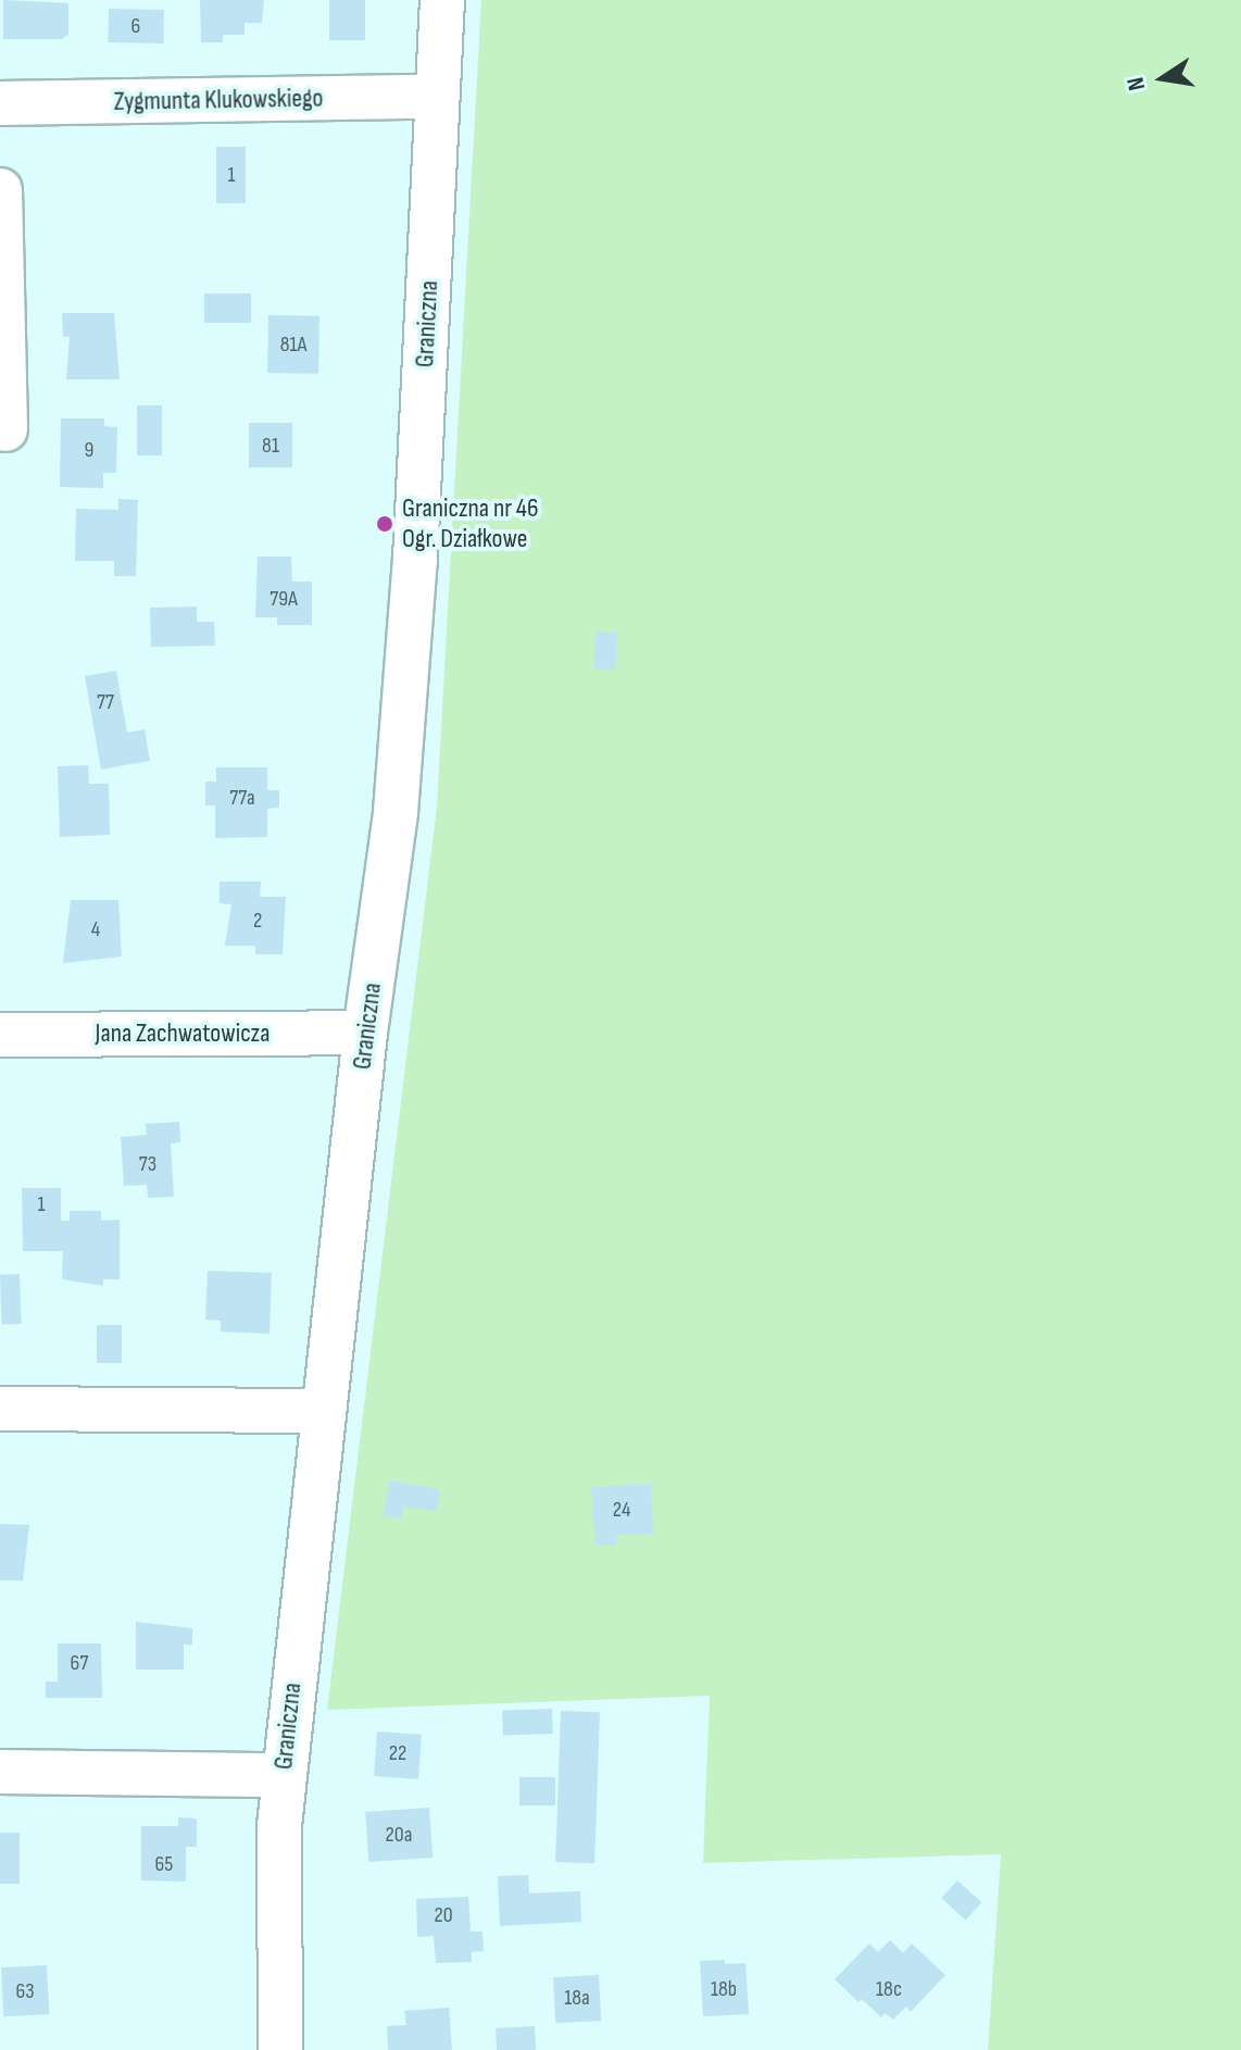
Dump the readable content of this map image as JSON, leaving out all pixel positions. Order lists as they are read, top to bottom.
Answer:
{
  "streets": {
    "street": ["Zygmunta Klukowskiego", "Graniczna", "Jana Zachwatowicza"]
  },
  "crossings": [
    ["Zygmunta Klukowskiego", "Graniczna"],
    ["Graniczna", "Jana Zachwatowicza"]
  ],
  "places": ["Graniczna nr 46 Ogr. Działkowe"],
  "house_numbers": [
    "6",
    "1",
    "81A",
    "81",
    "9",
    "79A",
    "77",
    "77a",
    "2",
    "4",
    "73",
    "1",
    "24",
    "67",
    "22",
    "20a",
    "65",
    "20",
    "18b",
    "18c",
    "63",
    "18a"
  ],
  "north": "left"
}
